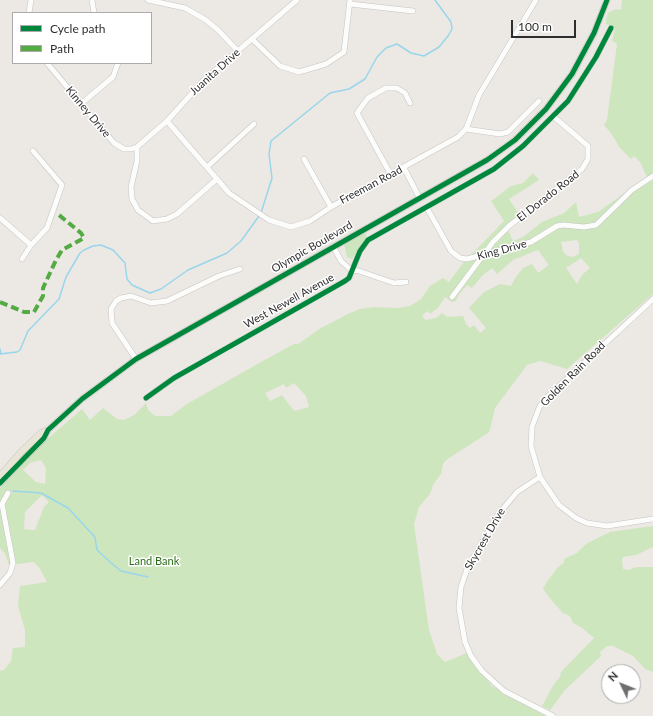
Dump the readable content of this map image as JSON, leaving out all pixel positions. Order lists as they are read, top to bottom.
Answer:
{
  "streets": {
    "main road": ["Olympic Boulevard"],
    "street": [
      "Juanita Drive",
      "Kinney Drive",
      "Freeman Road",
      "El Dorado Road",
      "King Drive",
      "West Newell Avenue",
      "Golden Rain Road",
      "Skycrest Drive"
    ]
  },
  "crossings": [
    ["Juanita Drive", "Kinney Drive"],
    ["Juanita Drive", "Freeman Road"],
    ["El Dorado Road", "King Drive"],
    ["El Dorado Road", "West Newell Avenue"],
    ["King Drive", "West Newell Avenue"],
    ["Golden Rain Road", "Skycrest Drive"]
  ],
  "parks": ["Land Bank"],
  "legend": ["Cycle path", "Path"],
  "scale_bar": "100 m",
  "north": "top left"
}
